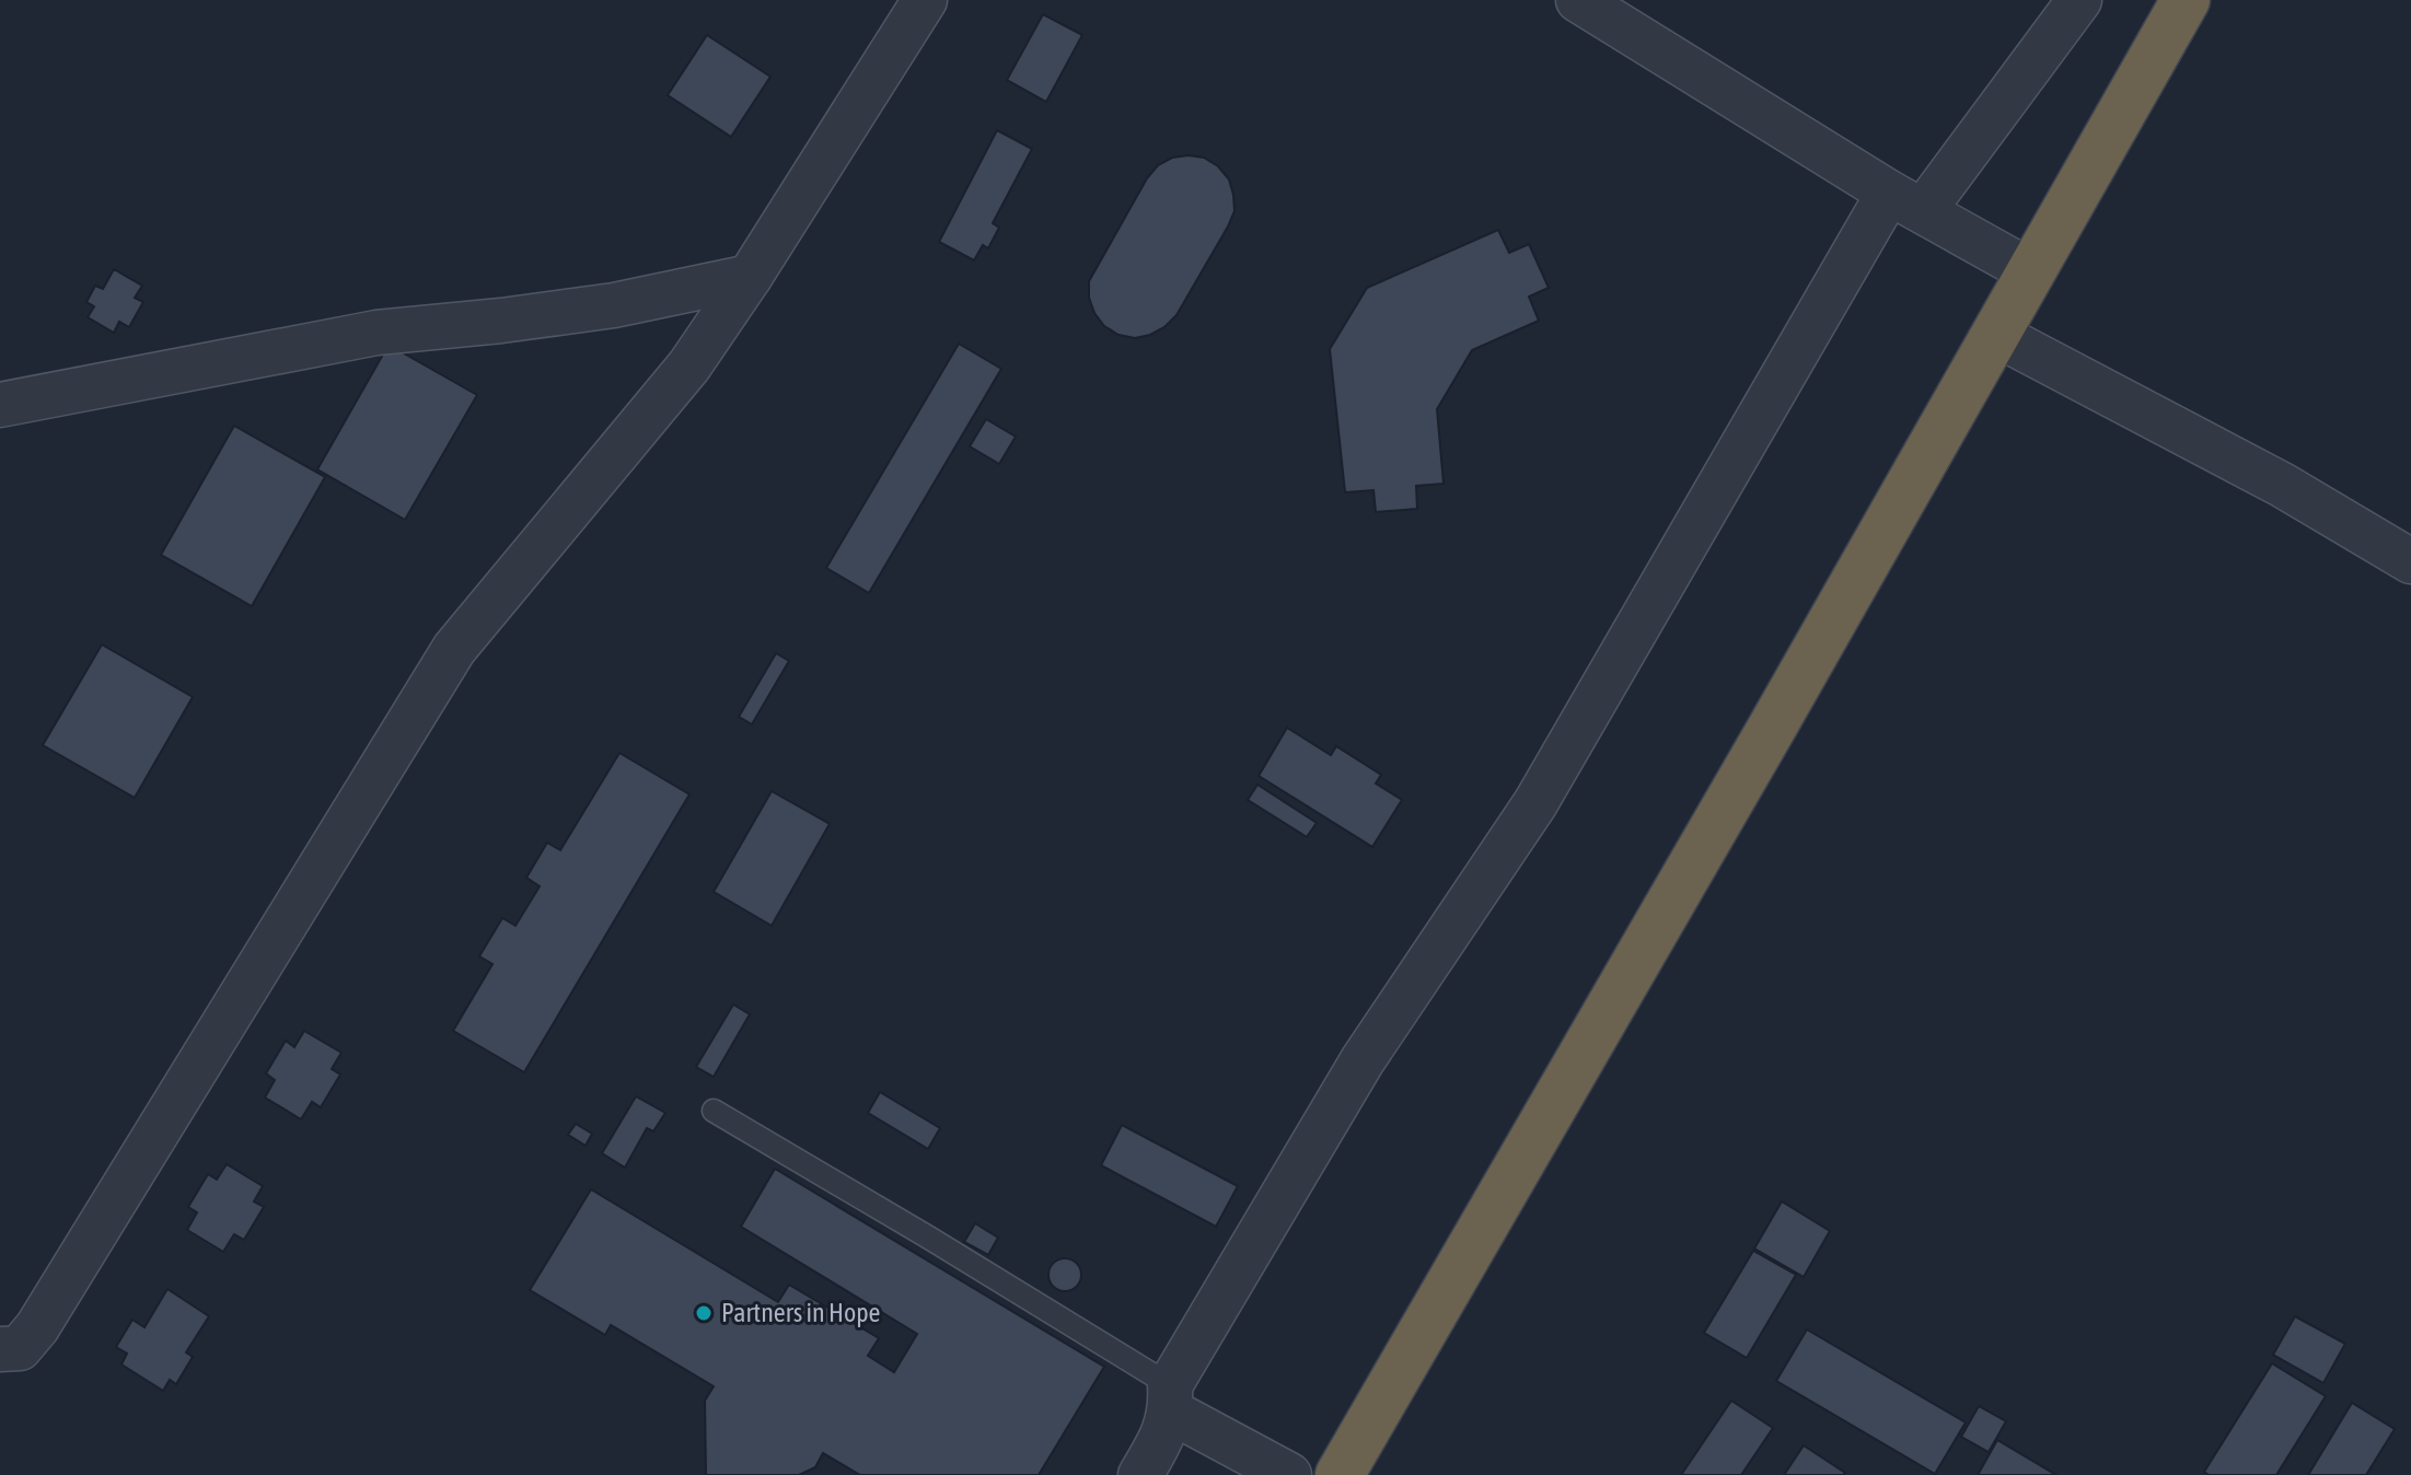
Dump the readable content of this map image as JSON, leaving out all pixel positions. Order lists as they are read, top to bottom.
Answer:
{
  "places": ["Partners in Hope"]
}
